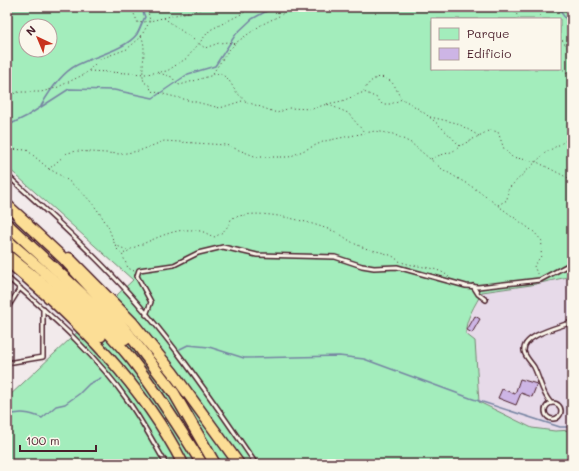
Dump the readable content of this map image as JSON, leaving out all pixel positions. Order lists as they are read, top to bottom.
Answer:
{
  "legend": ["Parque", "Edificio"],
  "scale_bar": "100 m",
  "north": "top left"
}
